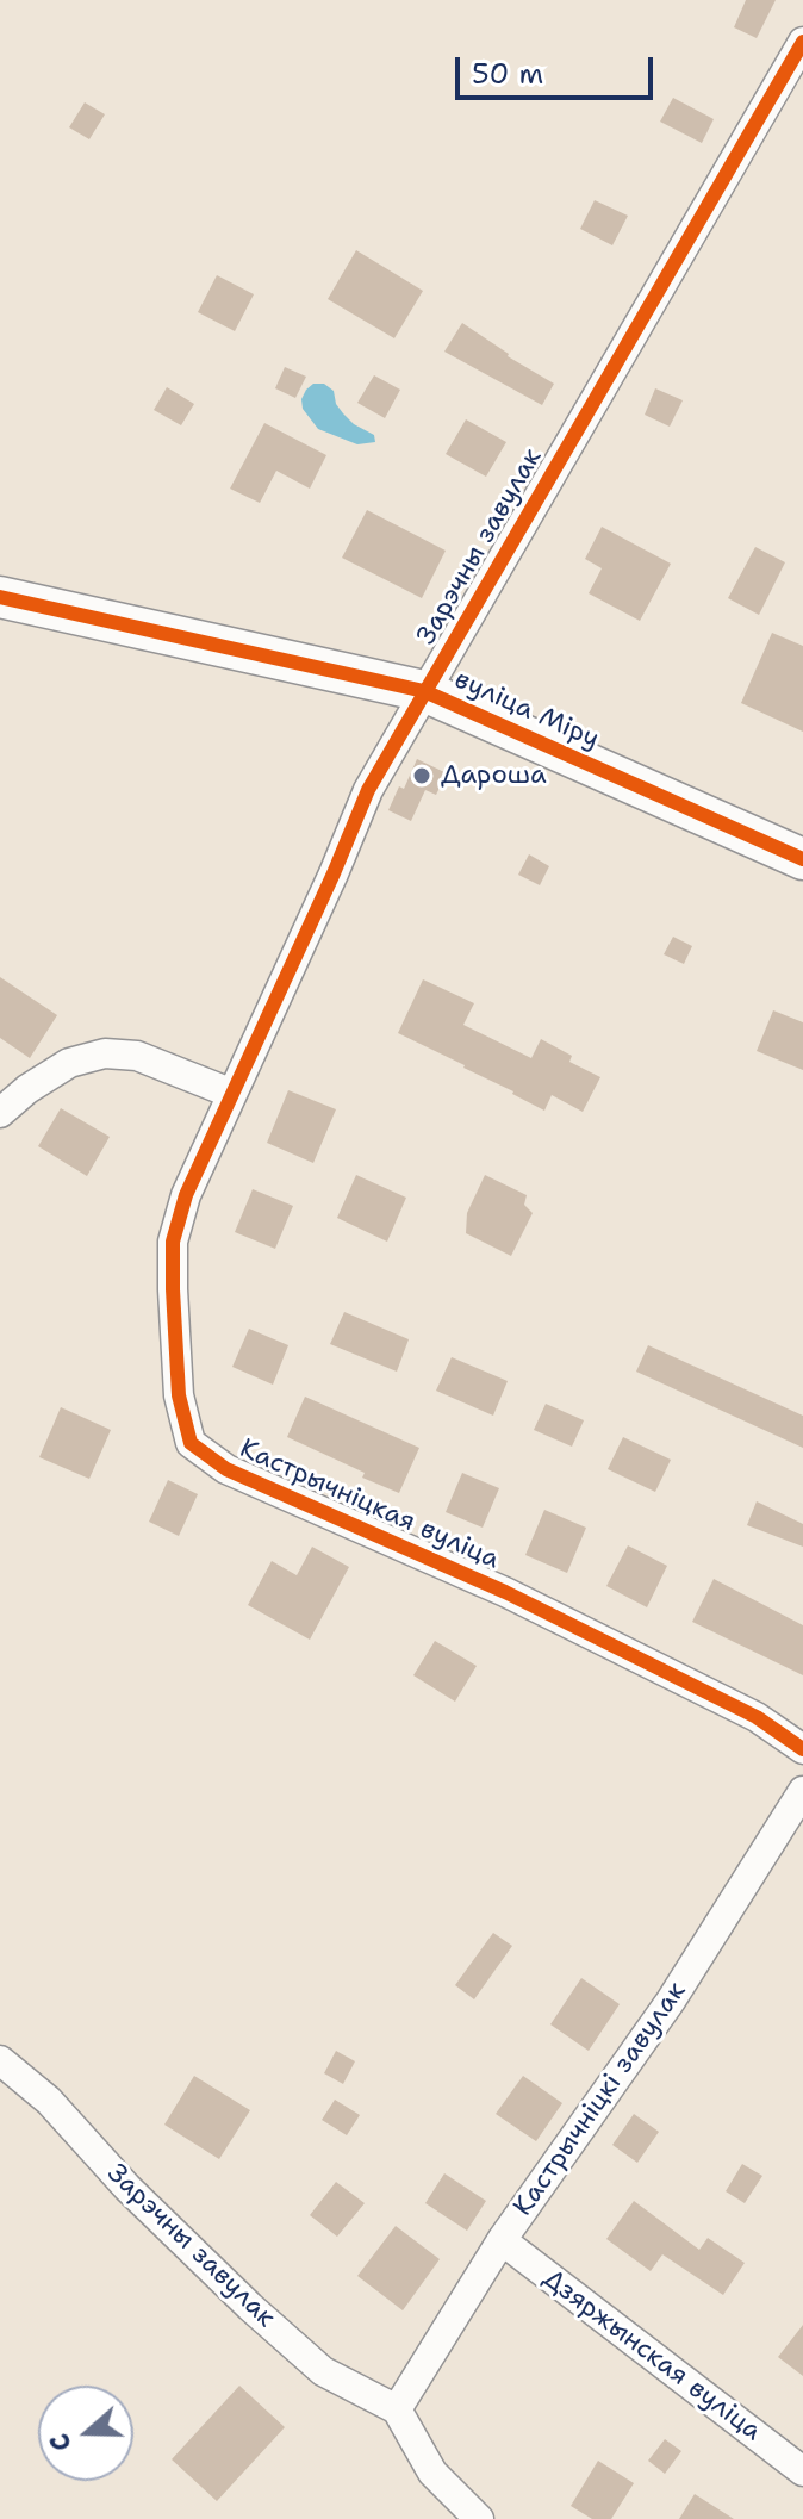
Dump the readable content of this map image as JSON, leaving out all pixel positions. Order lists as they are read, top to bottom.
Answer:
{
  "streets": {
    "street": [
      "Зарэчны завулак",
      "вуліца Міру",
      "Кастрычніцкая вуліца",
      "Кастрычніцкі завулак",
      "Дзяржынская вуліца"
    ]
  },
  "crossings": [
    ["Зарэчны завулак", "вуліца Міру"],
    ["Зарэчны завулак", "Кастрычніцкая вуліца"],
    ["Зарэчны завулак", "Кастрычніцкі завулак"],
    ["Кастрычніцкі завулак", "Дзяржынская вуліца"]
  ],
  "places": ["Дароша"],
  "scale_bar": "50 m",
  "north": "left"
}
